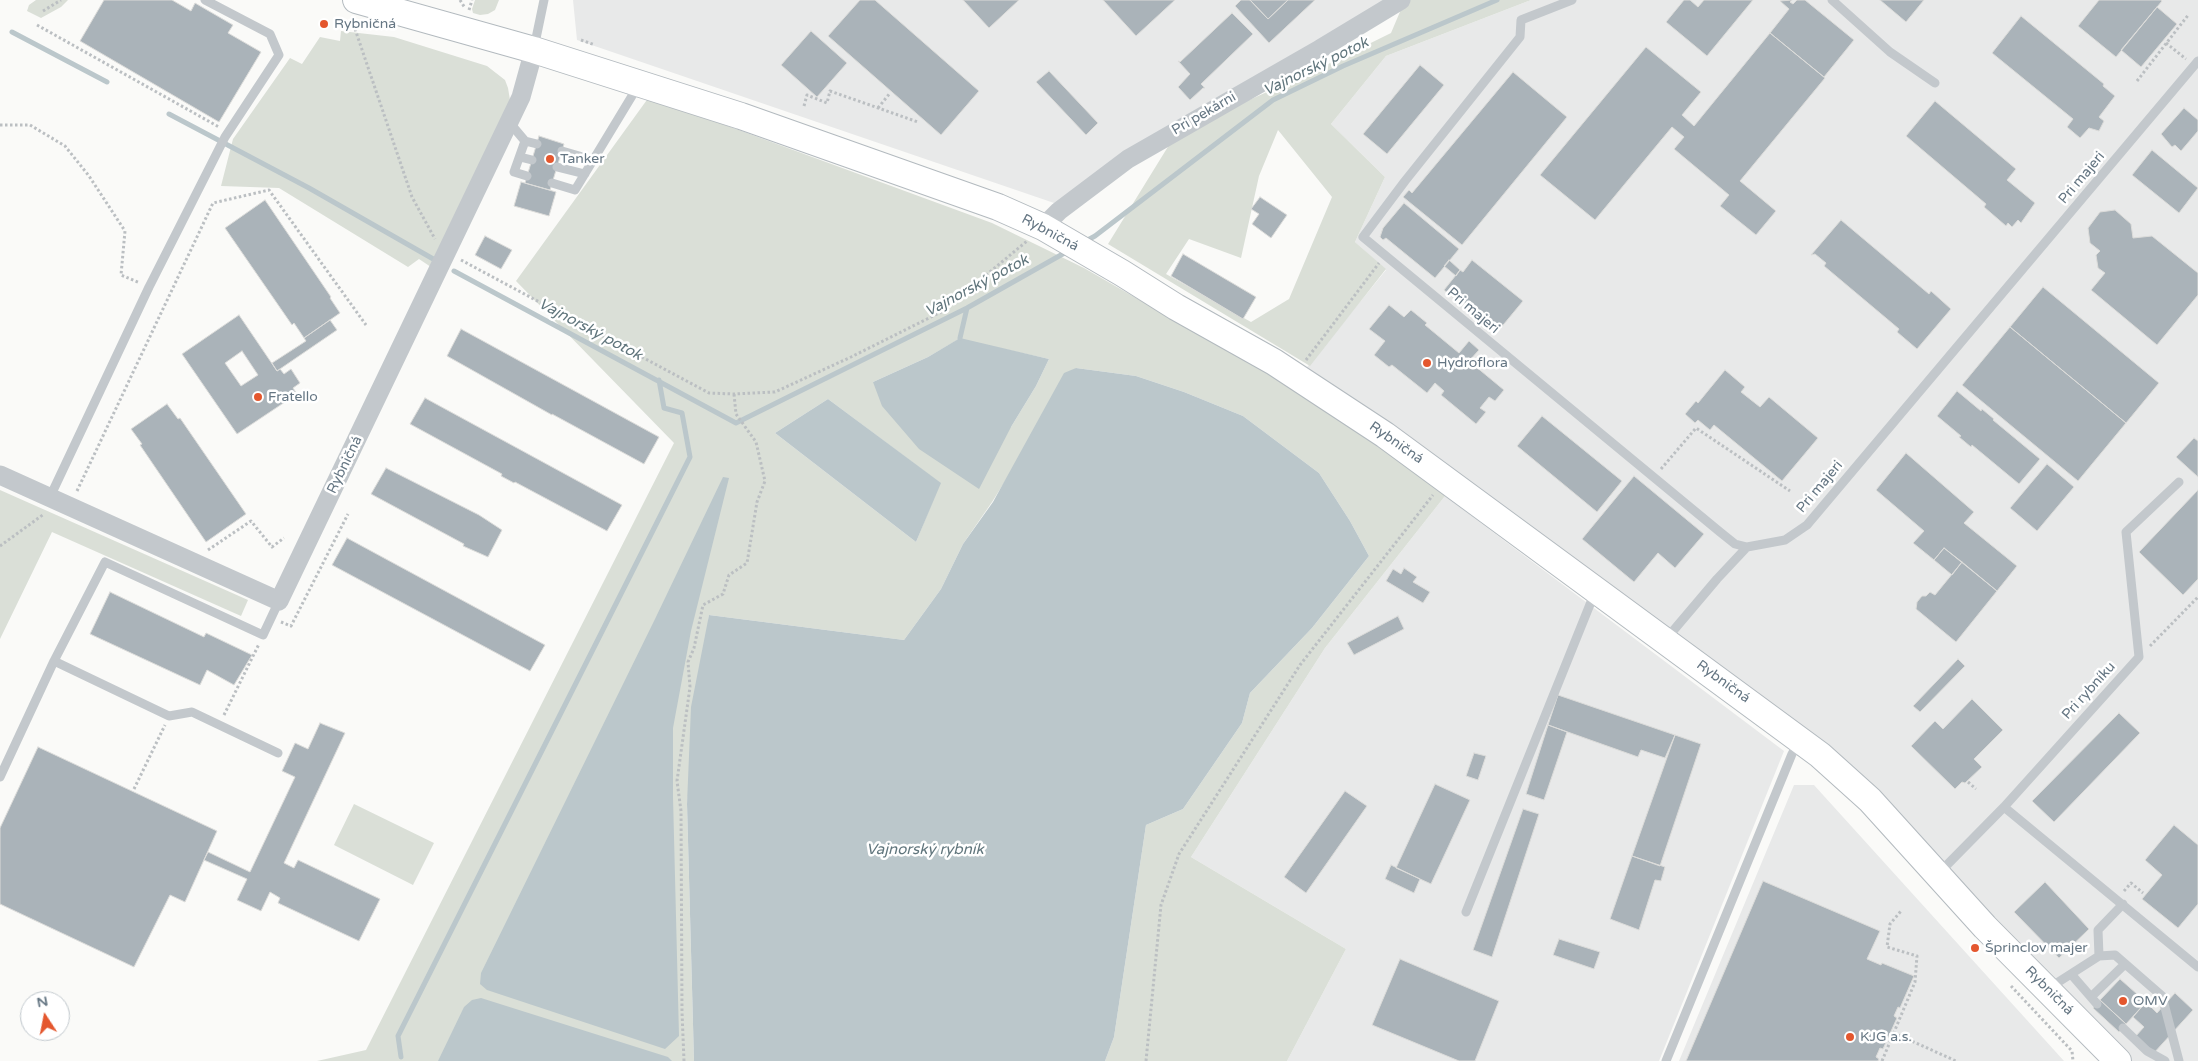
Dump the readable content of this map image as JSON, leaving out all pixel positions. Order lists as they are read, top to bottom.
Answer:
{
  "streets": {
    "main road": ["Rybničná"],
    "street": ["Pri pekárni"],
    "lane": ["Pri majeri", "Pri rybníku"]
  },
  "crossings": [
    ["Pri pekárni", "Rybničná"],
    ["Rybničná", "Pri rybníku"]
  ],
  "water": ["Vajnorský potok", "Vajnorský rybník"],
  "places": [
    "Rybničná",
    "Tanker",
    "Hydroflora",
    "Fratello",
    "Šprinclov majer",
    "OMV",
    "KJG a.s."
  ],
  "north": "top"
}
